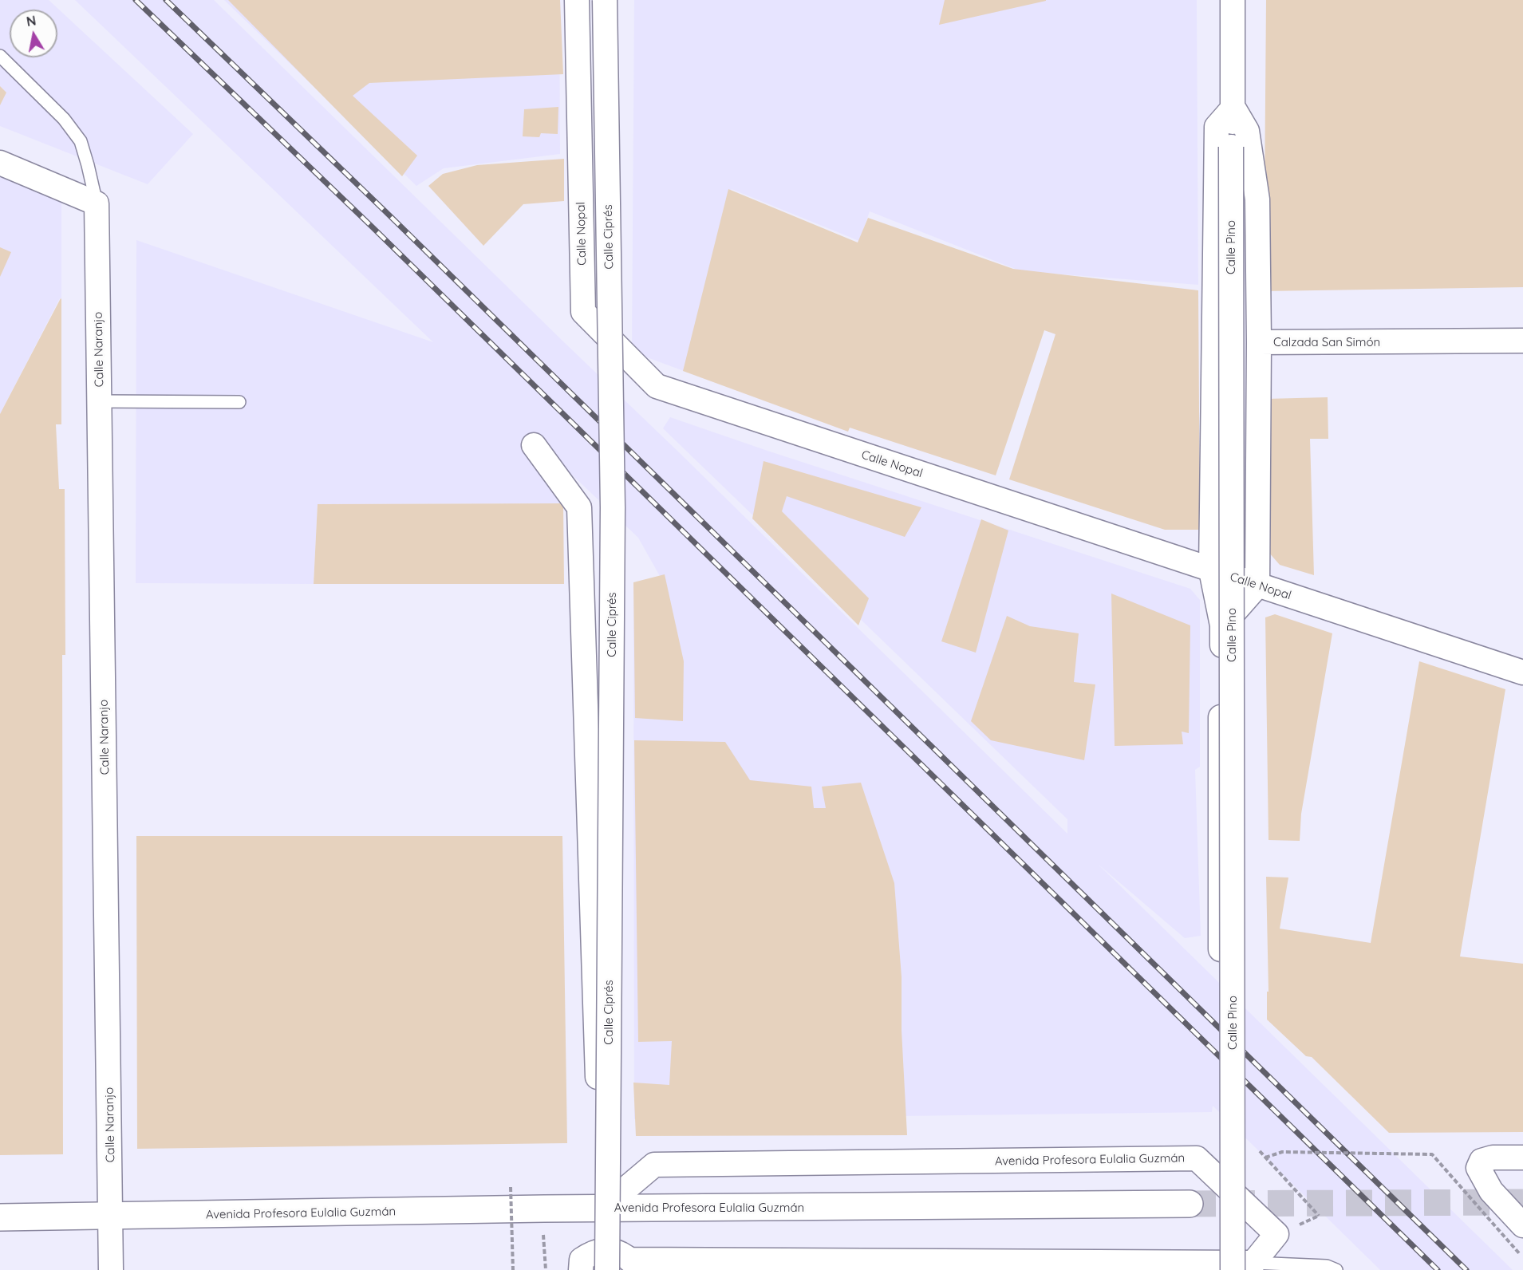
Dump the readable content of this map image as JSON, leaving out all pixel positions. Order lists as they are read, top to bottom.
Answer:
{
  "streets": {
    "main road": ["Avenida Profesora Eulalia Guzmán"],
    "street": [
      "Calle Nopal",
      "Calle Ciprés",
      "Calle Pino",
      "Calzada San Simón",
      "Calle Naranjo"
    ]
  },
  "crossings": [
    ["Calle Nopal", "Calzada San Simón"],
    ["Calle Pino", "Avenida Profesora Eulalia Guzmán"],
    ["Calle Naranjo", "Avenida Profesora Eulalia Guzmán"]
  ],
  "north": "top"
}
